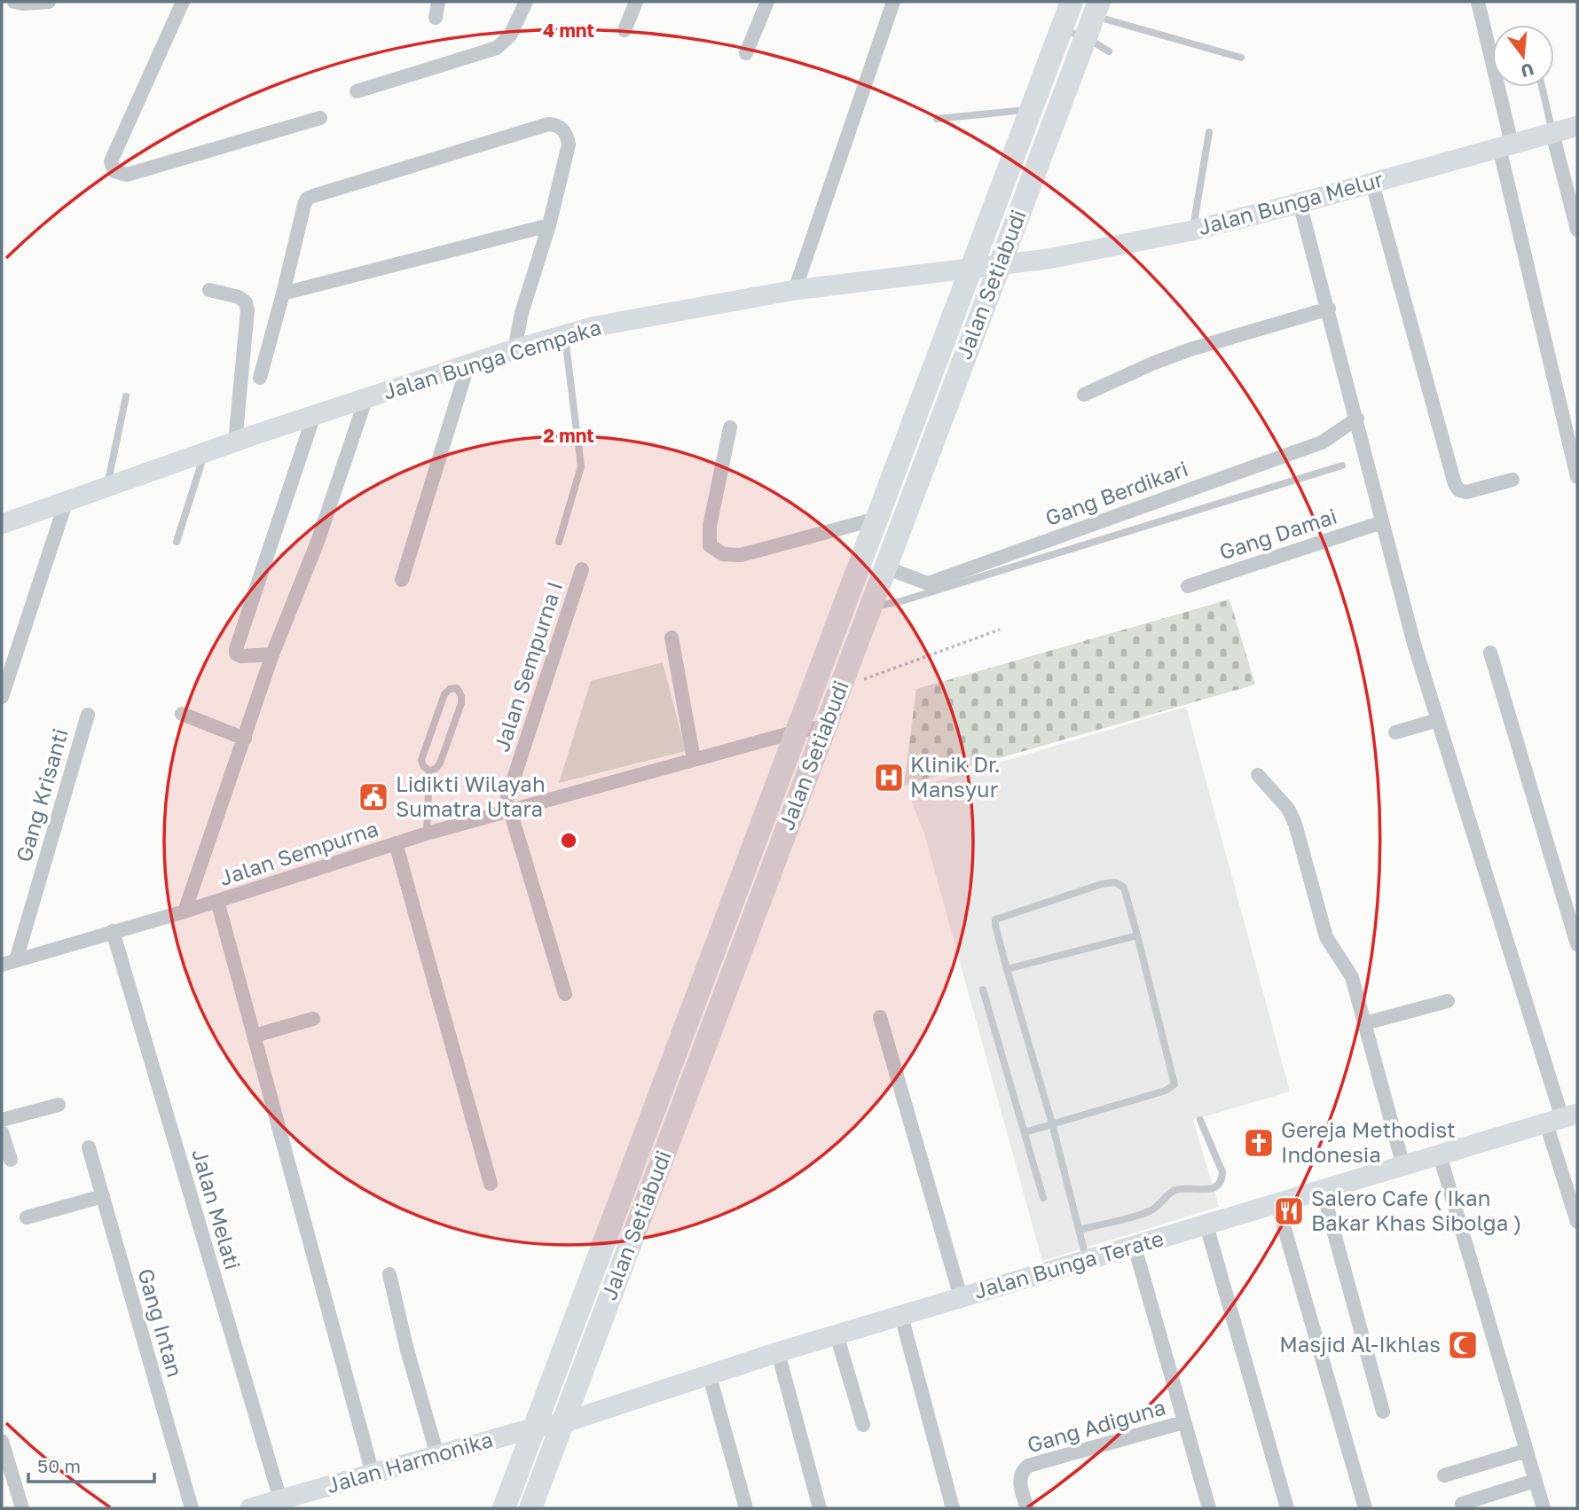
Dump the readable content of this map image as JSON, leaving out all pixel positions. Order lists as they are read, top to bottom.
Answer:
{
  "streets": {
    "main road": ["Jalan Setiabudi"],
    "street": [
      "Jalan Bunga Melur",
      "Jalan Bunga Cempaka",
      "Gang Berdikari",
      "Gang Damai",
      "Jalan Sempurna I",
      "Gang Krisanti",
      "Jalan Sempurna",
      "Jalan Melati",
      "Jalan Bunga Terate",
      "Gang Intan",
      "Gang Adiguna",
      "Jalan Harmonika"
    ]
  },
  "crossings": [
    ["Jalan Bunga Melur", "Jalan Setiabudi"],
    ["Jalan Bunga Melur", "Jalan Bunga Cempaka"],
    ["Jalan Setiabudi", "Jalan Bunga Cempaka"],
    ["Jalan Setiabudi", "Gang Berdikari"],
    ["Jalan Setiabudi", "Jalan Sempurna"],
    ["Jalan Setiabudi", "Jalan Bunga Terate"],
    ["Jalan Setiabudi", "Jalan Harmonika"],
    ["Jalan Sempurna I", "Jalan Sempurna"],
    ["Gang Krisanti", "Jalan Sempurna"],
    ["Jalan Sempurna", "Jalan Melati"],
    ["Jalan Melati", "Jalan Harmonika"],
    ["Jalan Bunga Terate", "Jalan Harmonika"]
  ],
  "places": {
    "hospital": ["Klinik Dr. Mansyur"],
    "public building": ["Lidikti Wilayah Sumatra Utara"],
    "church": ["Gereja Methodist Indonesia"],
    "restaurant": ["Salero Cafe ( Ikan Bakar Khas Sibolga )"],
    "mosque": ["Masjid Al-Ikhlas"]
  },
  "scale_bar": "50 m",
  "north": "bottom",
  "rings": ["4 mnt", "2 mnt"]
}
